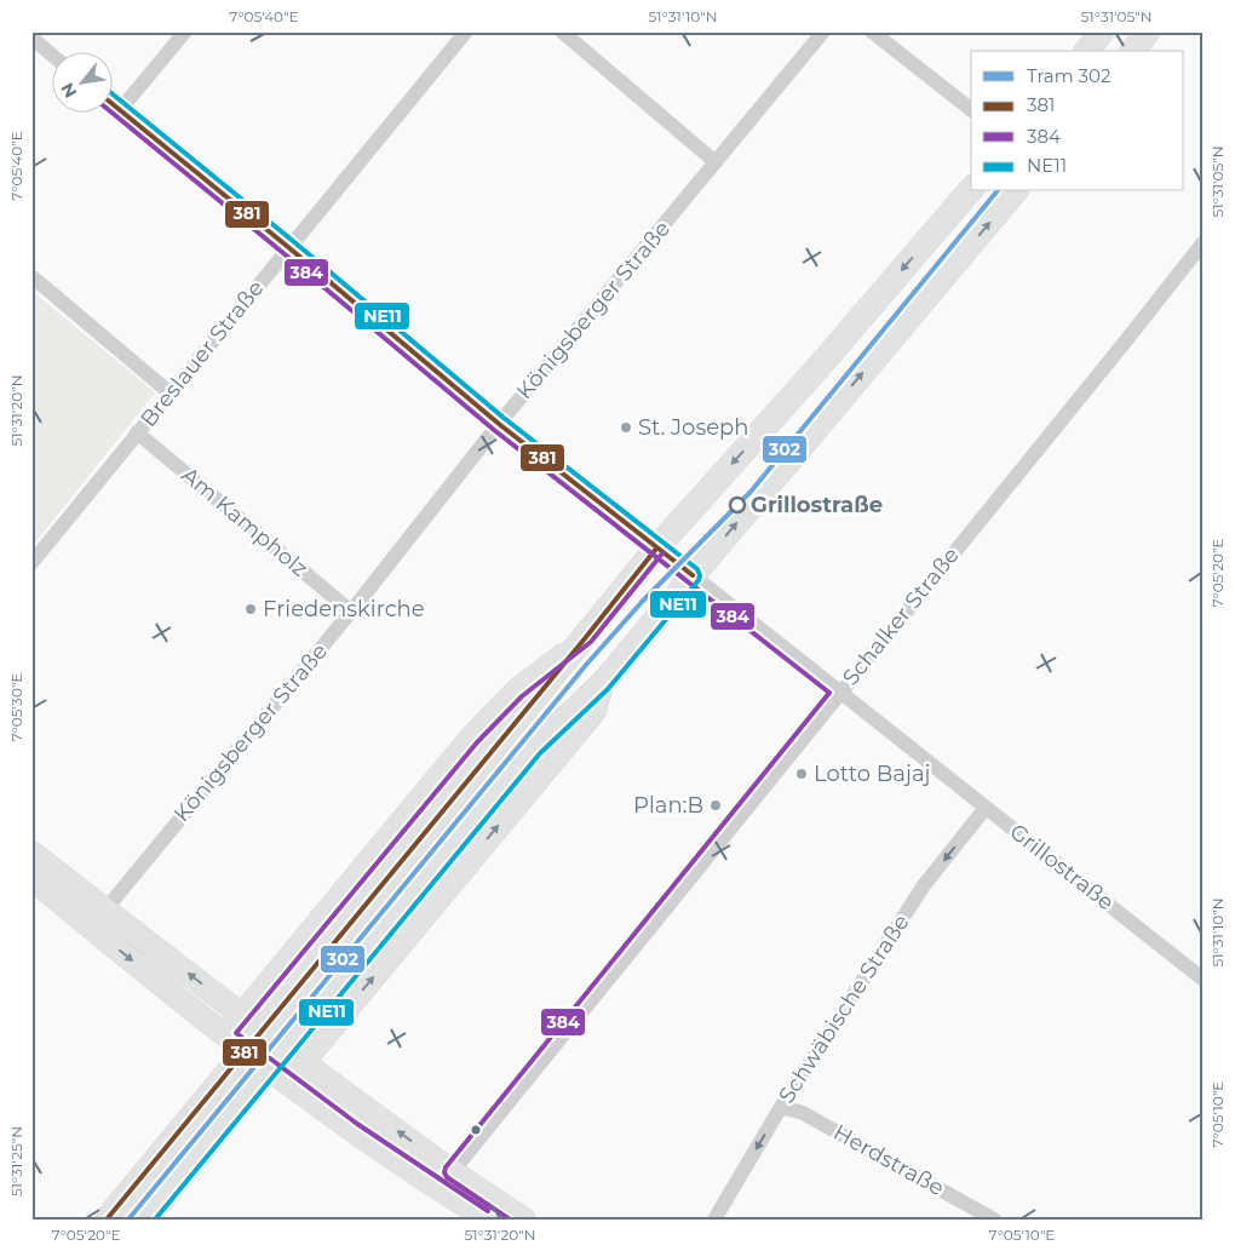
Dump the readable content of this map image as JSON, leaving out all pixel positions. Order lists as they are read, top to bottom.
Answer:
{
  "streets": {
    "street": [
      "Königsberger Straße",
      "Breslauer Straße",
      "Am Kampholz",
      "Schalker Straße",
      "Grillostraße",
      "Schwäbische Straße",
      "Herdstraße"
    ]
  },
  "crossings": [
    ["Königsberger Straße", "Am Kampholz"],
    ["Königsberger Straße", "Grillostraße"],
    ["Breslauer Straße", "Am Kampholz"],
    ["Breslauer Straße", "Grillostraße"],
    ["Schalker Straße", "Grillostraße"],
    ["Grillostraße", "Schwäbische Straße"],
    ["Schwäbische Straße", "Herdstraße"]
  ],
  "one_way": ["Schwäbische Straße"],
  "places": [
    "St. Joseph",
    "Grillostraße",
    "Friedenskirche",
    "Lotto Bajaj",
    "Plan:B"
  ],
  "lines": [
    "transit line NE11",
    "transit line 381",
    "transit line 384",
    "tram line 302"
  ],
  "legend": [
    "Tram 302",
    "381",
    "384",
    "NE11"
  ],
  "north": "bottom left",
  "coordinates": [
    "7°05'40\"E",
    "51°31'10\"N",
    "51°31'05\"N",
    "51°31'20\"N",
    "7°05'20\"E",
    "7°05'30\"E",
    "7°05'10\"E",
    "51°31'25\"N"
  ]
}
